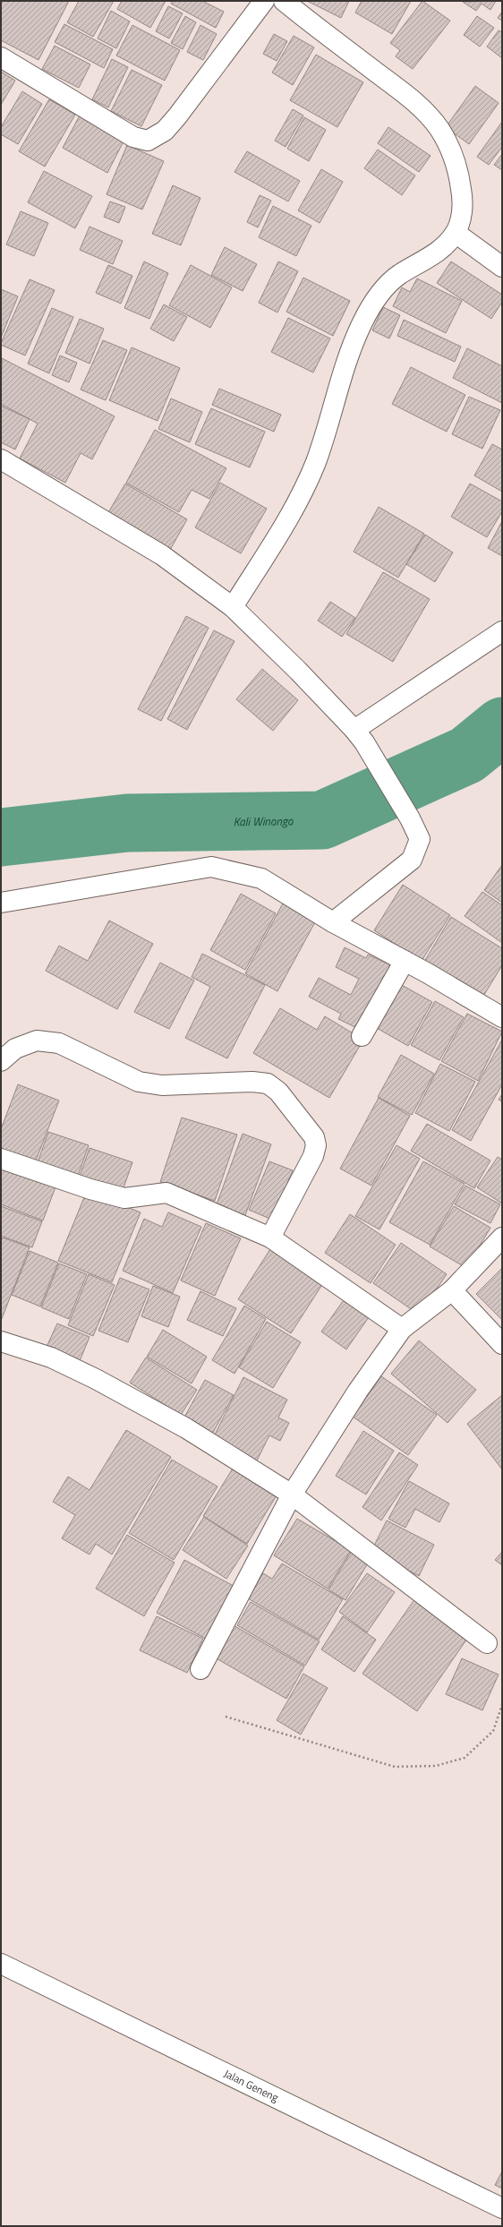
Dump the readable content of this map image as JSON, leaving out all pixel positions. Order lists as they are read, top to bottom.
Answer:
{
  "streets": {
    "street": ["Jalan Geneng"]
  },
  "water": ["Kali Winongo"]
}
